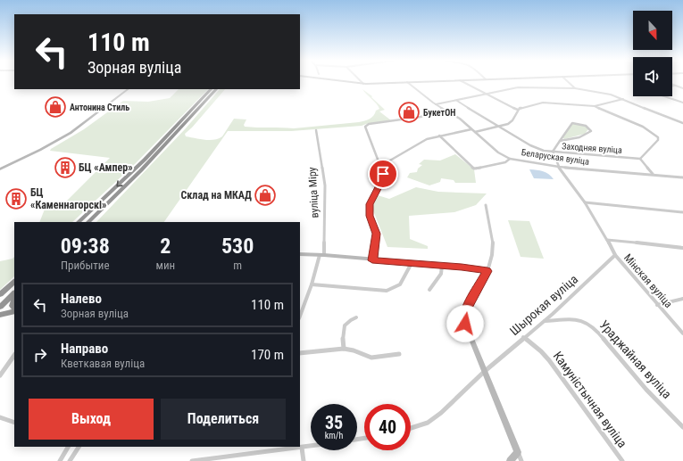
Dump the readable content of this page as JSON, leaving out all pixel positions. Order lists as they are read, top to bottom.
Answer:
{
  "streets": {
    "street": [
      "Заходняя вуліца",
      "Беларуская вуліца",
      "вуліца Міру",
      "Мінская вуліца",
      "Шырокая вуліца",
      "Ураджайная вуліца",
      "Камуністычная вуліца"
    ]
  },
  "crossings": [
    ["Мінская вуліца", "Шырокая вуліца"],
    ["Шырокая вуліца", "Ураджайная вуліца"],
    ["Шырокая вуліца", "Камуністычная вуліца"]
  ],
  "places": {
    "shop": ["Антонина Стиль", "БукетОН", "Склад на МКАД"],
    "building": ["БЦ «Ампер»", "БЦ «Каменнагорскі»"]
  },
  "north": "bottom",
  "page": {
    "turn": ["110 m", "Зорная вуліца"],
    "eta": [
      "09:38",
      "Прибытие",
      "2",
      "мин",
      "530",
      "m"
    ],
    "list": [
      {
        "name": "Налево",
        "note": "Зорная вуліца",
        "value": "110 m"
      },
      {
        "name": "Направо",
        "note": "Кветкавая вуліца",
        "value": "170 m"
      }
    ],
    "buttons": ["Выход", "Поделиться"],
    "speed": "35 km/h",
    "limit": "40"
  }
}
